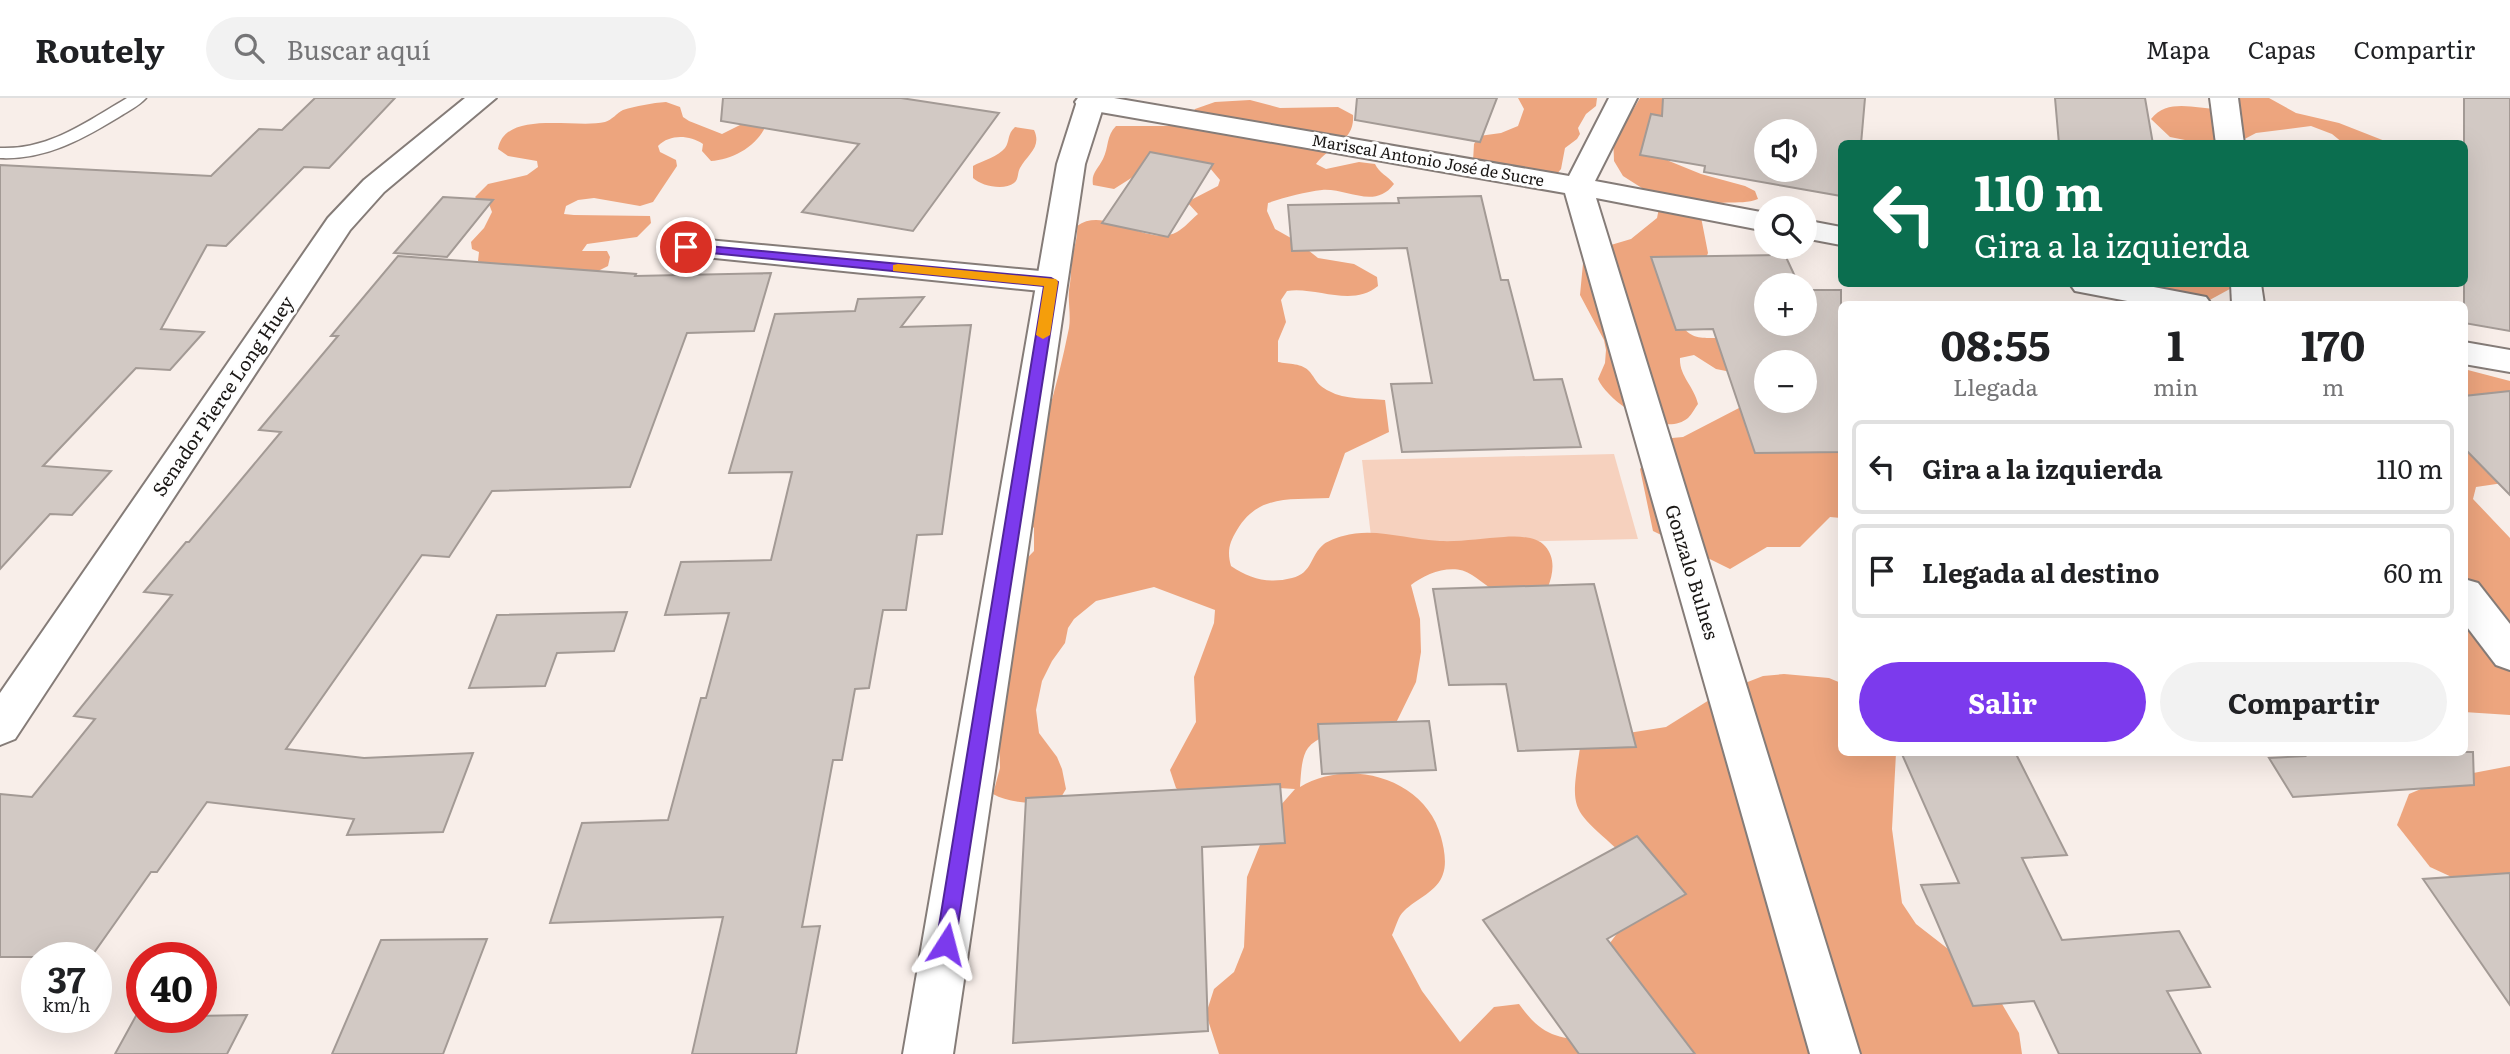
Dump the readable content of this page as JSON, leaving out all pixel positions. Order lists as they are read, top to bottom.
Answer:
{
  "streets": {
    "street": ["Mariscal Antonio José de Sucre", "Senador Pierce Long Huey", "Gonzalo Bulnes"]
  },
  "crossings": [
    ["Mariscal Antonio José de Sucre", "Gonzalo Bulnes"]
  ],
  "page": {
    "header": "Routely",
    "search": "Buscar aquí",
    "nav": ["Mapa", "Capas", "Compartir"],
    "map_buttons": ["+", "−"],
    "turn": ["110 m", "Gira a la izquierda"],
    "eta": [
      "08:55",
      "Llegada",
      "1",
      "min",
      "170",
      "m"
    ],
    "list": [
      {
        "name": "Gira a la izquierda",
        "value": "110 m"
      },
      {
        "name": "Llegada al destino",
        "value": "60 m"
      }
    ],
    "buttons": ["Salir", "Compartir"],
    "speed": "37 km/h",
    "limit": "40"
  }
}
